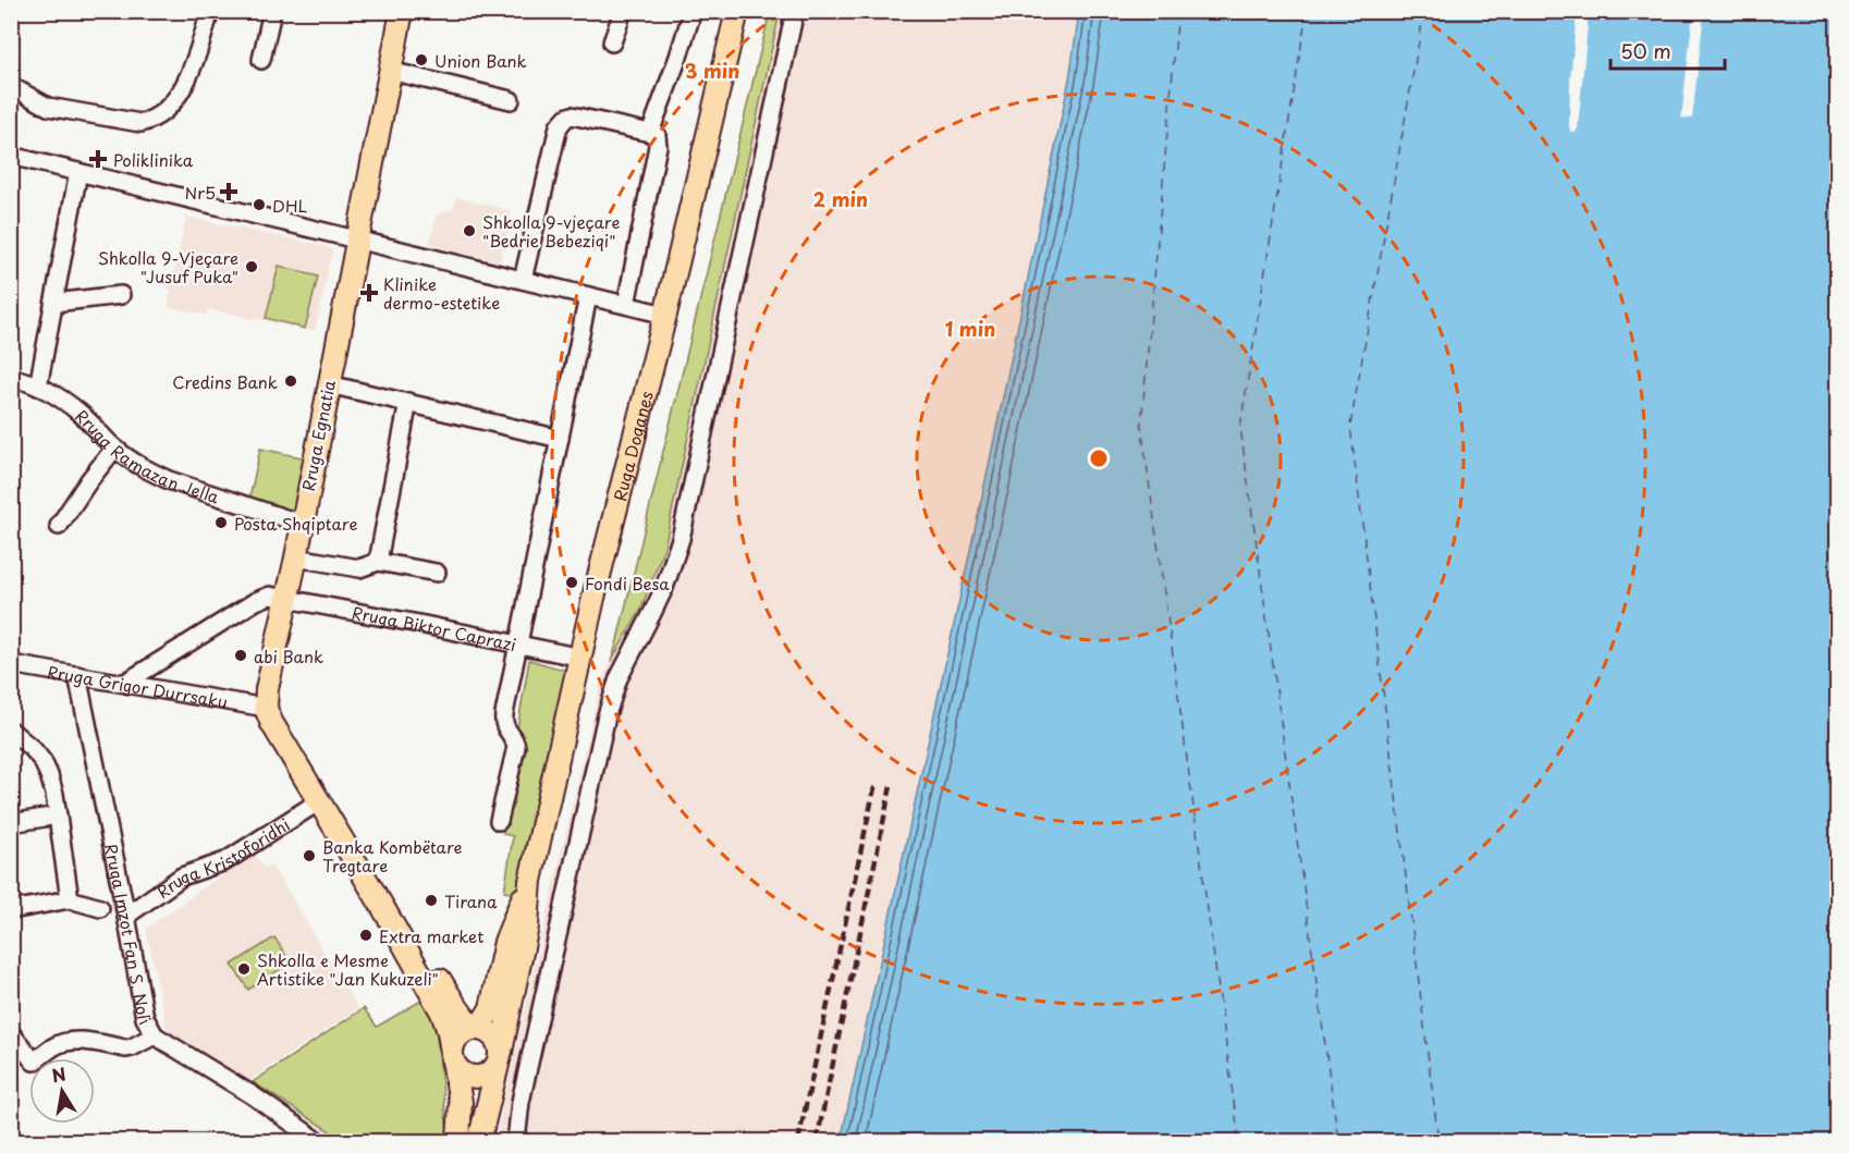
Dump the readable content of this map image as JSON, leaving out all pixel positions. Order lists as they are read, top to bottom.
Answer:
{
  "streets": {
    "main road": ["Rruga Egnatia", "Ruga Doganes"],
    "street": [
      "Rruga Ramazan Jella",
      "Rruga Biktor Caprazi",
      "Rruga Grigor Durrsaku",
      "Rruga Kristoforidhi",
      "Rruga Imzot Fan S. Noli"
    ]
  },
  "crossings": [
    ["Rruga Egnatia", "Rruga Ramazan Jella"],
    ["Rruga Egnatia", "Rruga Biktor Caprazi"],
    ["Rruga Egnatia", "Rruga Grigor Durrsaku"],
    ["Ruga Doganes", "Rruga Biktor Caprazi"],
    ["Rruga Biktor Caprazi", "Rruga Grigor Durrsaku"],
    ["Rruga Grigor Durrsaku", "Rruga Imzot Fan S. Noli"],
    ["Rruga Kristoforidhi", "Rruga Imzot Fan S. Noli"]
  ],
  "places": {
    "other": [
      "Union Bank",
      "DHL",
      "Shkolla 9-vjeçare \"Bedrie Bebeziqi\"",
      "Shkolla 9-Vjeçare \"Jusuf Puka\"",
      "Credins Bank",
      "Posta Shqiptare",
      "Fondi Besa",
      "abi Bank",
      "Banka Kombëtare Tregtare",
      "Tirana",
      "Extra market",
      "Shkolla e Mesme Artistike \"Jan Kukuzeli\""
    ],
    "health": ["Poliklinika", "Nr5", "Klinike dermo-estetike"]
  },
  "scale_bar": "50 m",
  "north": "top",
  "rings": ["3 min", "2 min", "1 min"]
}
